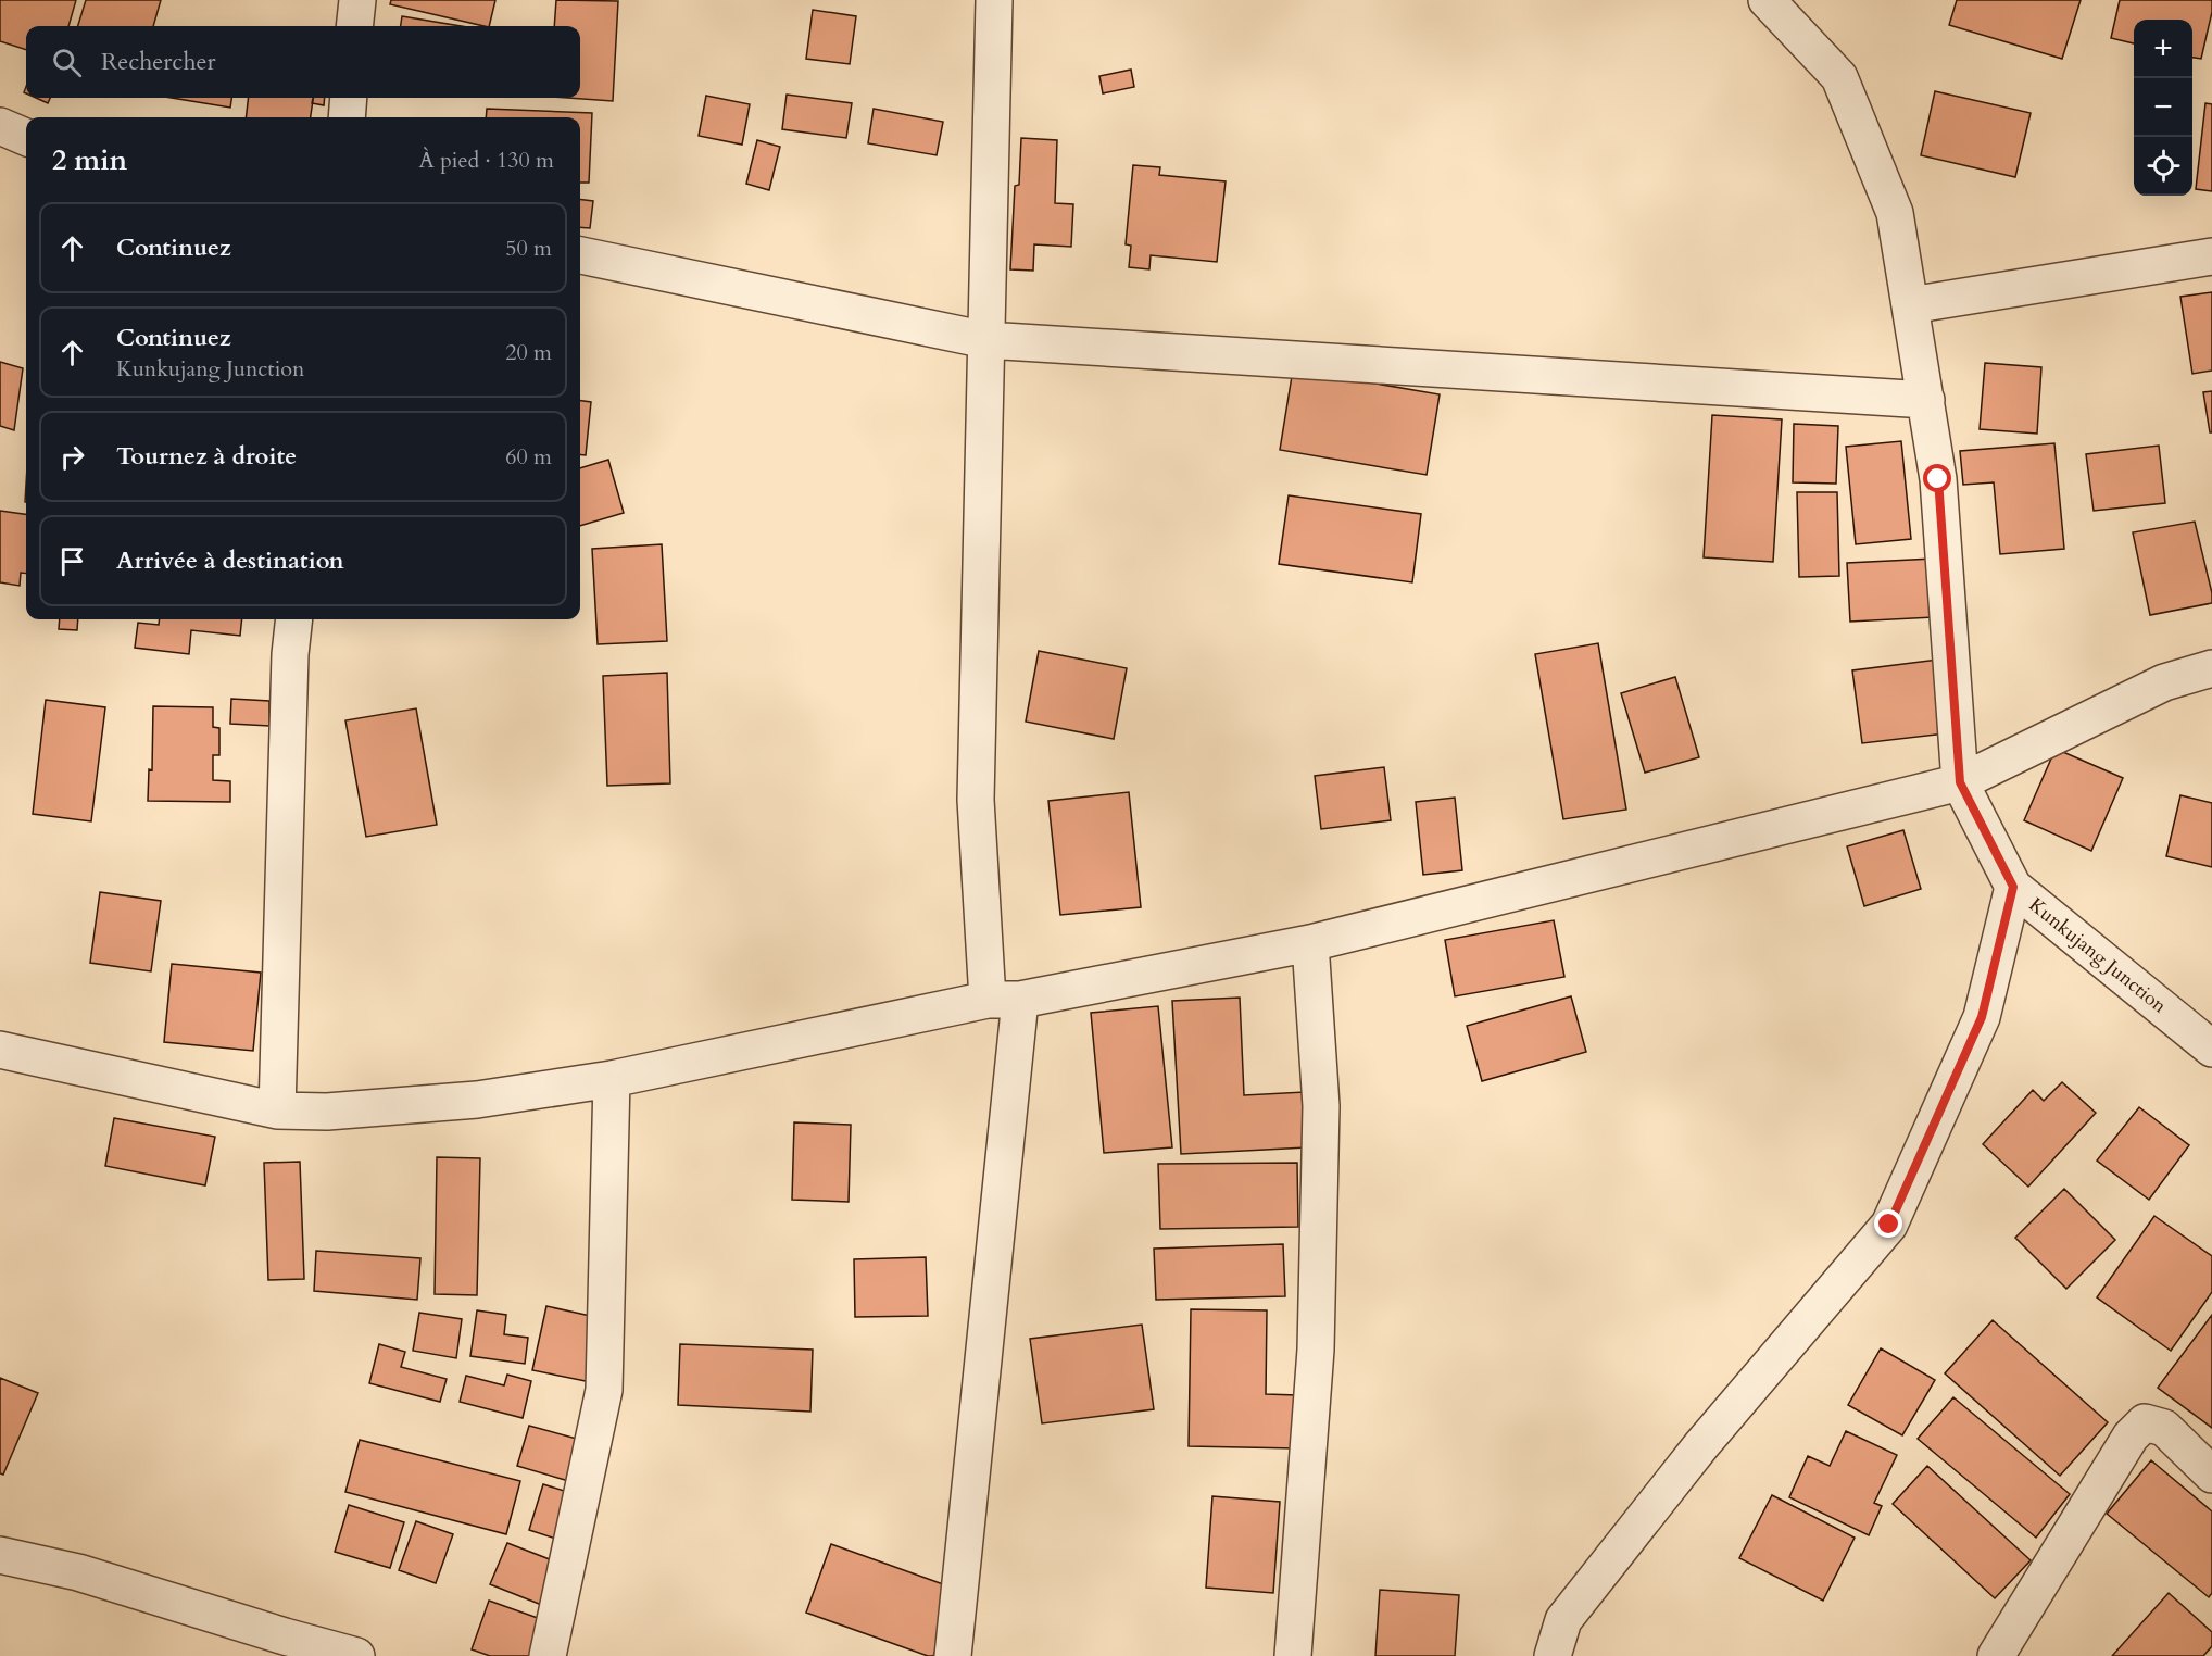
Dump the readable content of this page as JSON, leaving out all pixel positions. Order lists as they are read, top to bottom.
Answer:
{
  "streets": {
    "street": ["Kunkujang Junction"]
  },
  "page": {
    "map_buttons": ["+", "−"],
    "search": "Rechercher",
    "heading": ["2 min", "À pied · 130 m"],
    "list": [
      ["Continuez", "50 m"],
      ["Continuez", "Kunkujang Junction", "20 m"],
      ["Tournez à droite", "60 m"],
      "Arrivée à destination"
    ]
  }
}
